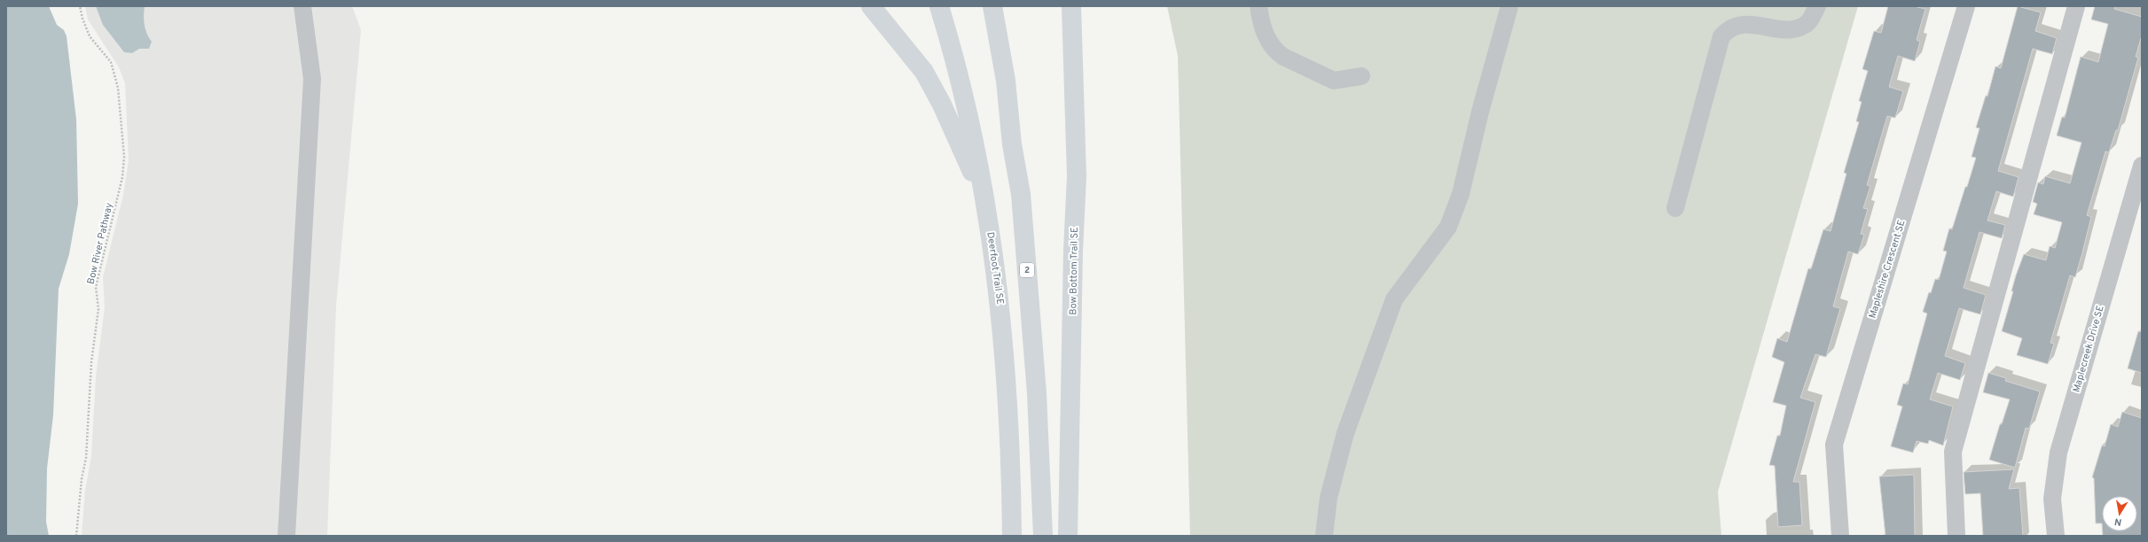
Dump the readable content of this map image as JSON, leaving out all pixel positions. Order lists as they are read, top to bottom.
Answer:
{
  "streets": {
    "highway": ["Deerfoot Trail SE", "2", "Bow Bottom Trail SE"],
    "street": ["Mapleshire Crescent SE", "Maplecreek Drive SE"],
    "path": ["Bow River Pathway"]
  },
  "north": "bottom"
}
